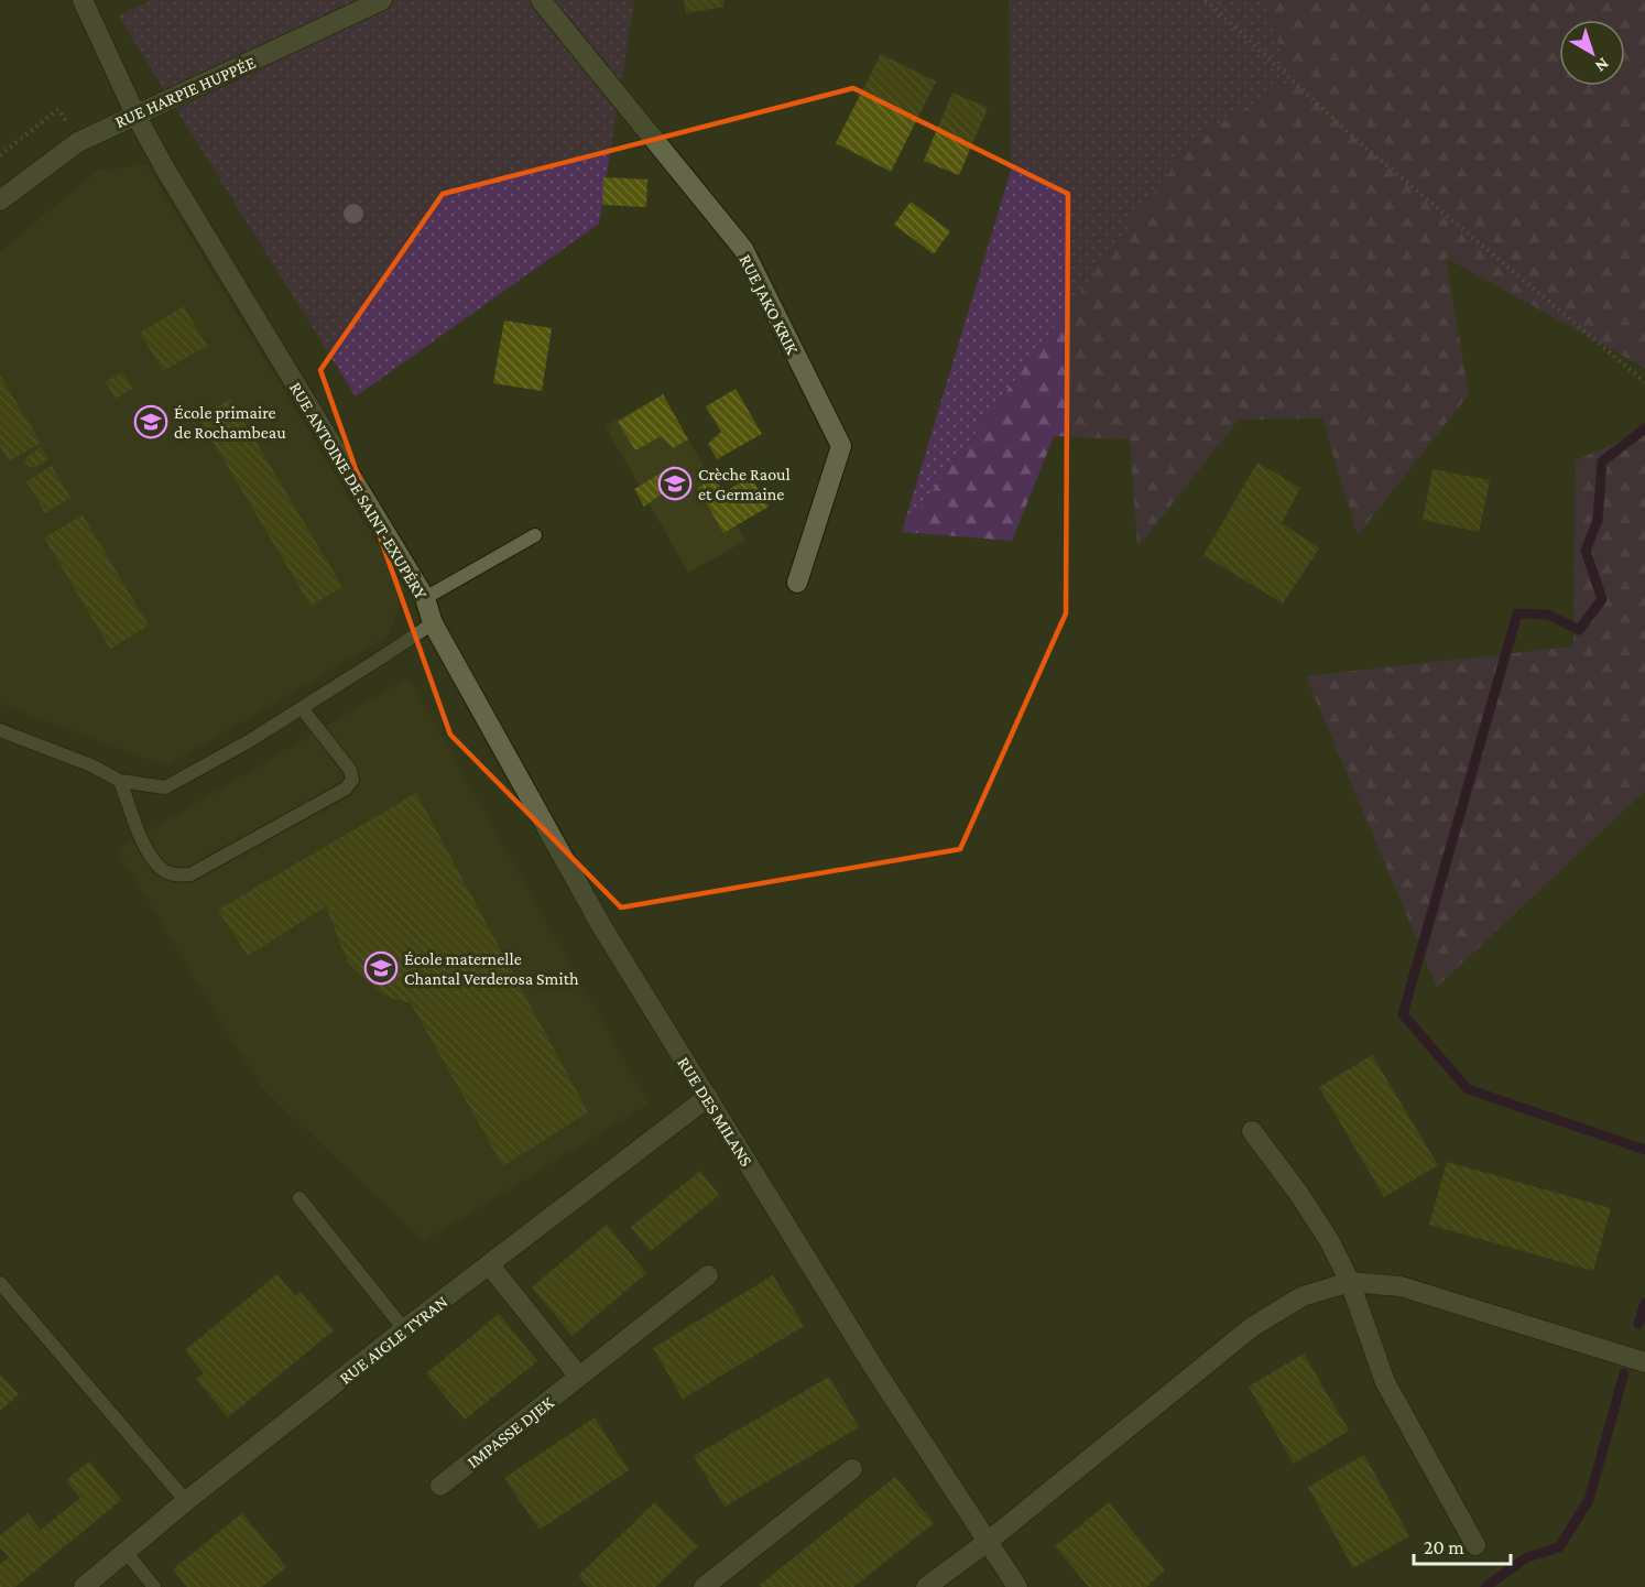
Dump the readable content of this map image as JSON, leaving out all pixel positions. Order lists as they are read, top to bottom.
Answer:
{
  "streets": {
    "street": [
      "RUE HARPIE HUPPÉE",
      "RUE JAKO KRIK",
      "RUE ANTOINE DE SAINT-EXUPÉRY",
      "RUE DES MILANS",
      "RUE AIGLE TYRAN",
      "IMPASSE DJEK"
    ]
  },
  "crossings": [
    ["RUE HARPIE HUPPÉE", "RUE ANTOINE DE SAINT-EXUPÉRY"],
    ["RUE ANTOINE DE SAINT-EXUPÉRY", "RUE DES MILANS"],
    ["RUE DES MILANS", "RUE AIGLE TYRAN"]
  ],
  "places": {
    "school or university": ["École primaire de Rochambeau", "Crèche Raoul et Germaine", "École maternelle Chantal Verderosa Smith"]
  },
  "scale_bar": "20 m",
  "north": "bottom right"
}
